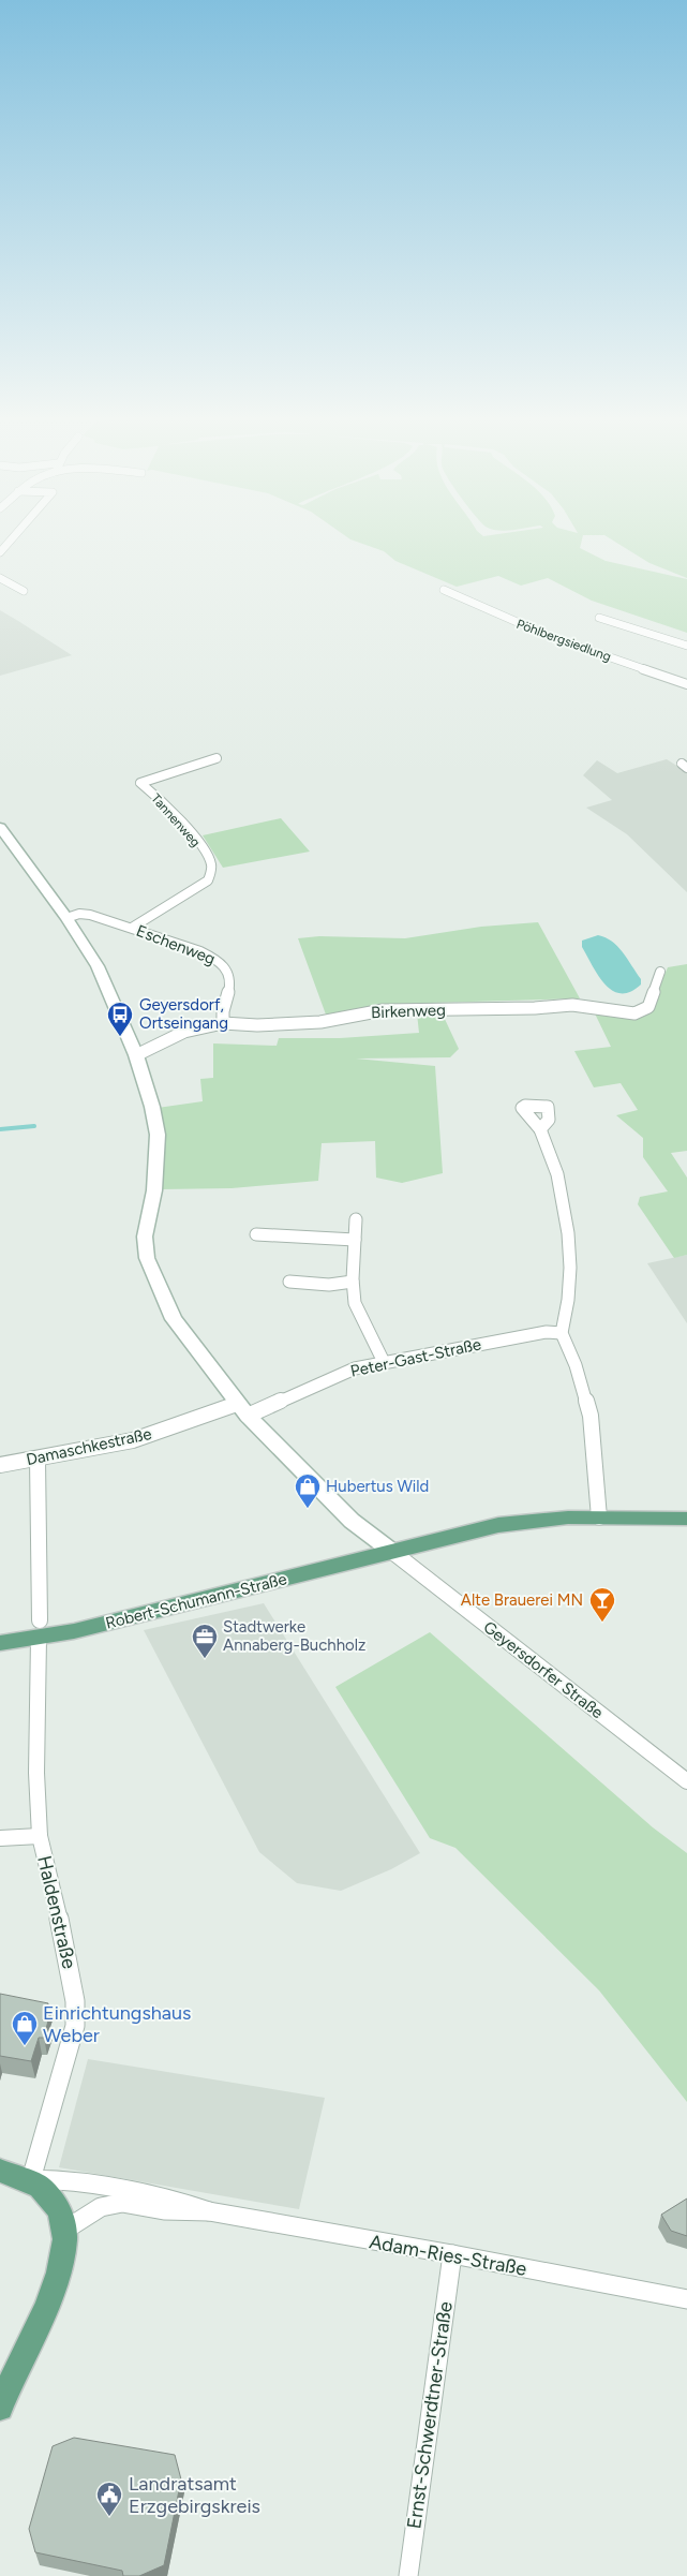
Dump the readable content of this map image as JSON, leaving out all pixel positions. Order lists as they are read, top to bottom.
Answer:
{
  "streets": {
    "main road": ["Robert-Schumann-Straße", "Geyersdorfer Straße", "Adam-Ries-Straße"],
    "street": [
      "Pöhlbergsiedlung",
      "Tannenweg",
      "Eschenweg",
      "Birkenweg",
      "Peter-Gast-Straße",
      "Damaschkestraße",
      "Haldenstraße",
      "Ernst-Schwerdtner-Straße"
    ]
  },
  "crossings": [
    ["Tannenweg", "Eschenweg"],
    ["Eschenweg", "Birkenweg"],
    ["Eschenweg", "Geyersdorfer Straße"],
    ["Birkenweg", "Geyersdorfer Straße"],
    ["Peter-Gast-Straße", "Damaschkestraße"],
    ["Peter-Gast-Straße", "Geyersdorfer Straße"],
    ["Damaschkestraße", "Geyersdorfer Straße"],
    ["Damaschkestraße", "Haldenstraße"],
    ["Robert-Schumann-Straße", "Geyersdorfer Straße"],
    ["Robert-Schumann-Straße", "Haldenstraße"],
    ["Haldenstraße", "Adam-Ries-Straße"],
    ["Adam-Ries-Straße", "Ernst-Schwerdtner-Straße"]
  ],
  "places": {
    "bus stop": ["Geyersdorf, Ortseingang"],
    "shop": ["Hubertus Wild", "Einrichtungshaus Weber"],
    "bar": ["Alte Brauerei MN"],
    "office": ["Stadtwerke Annaberg-Buchholz"],
    "public building": ["Landratsamt Erzgebirgskreis"]
  }
}
